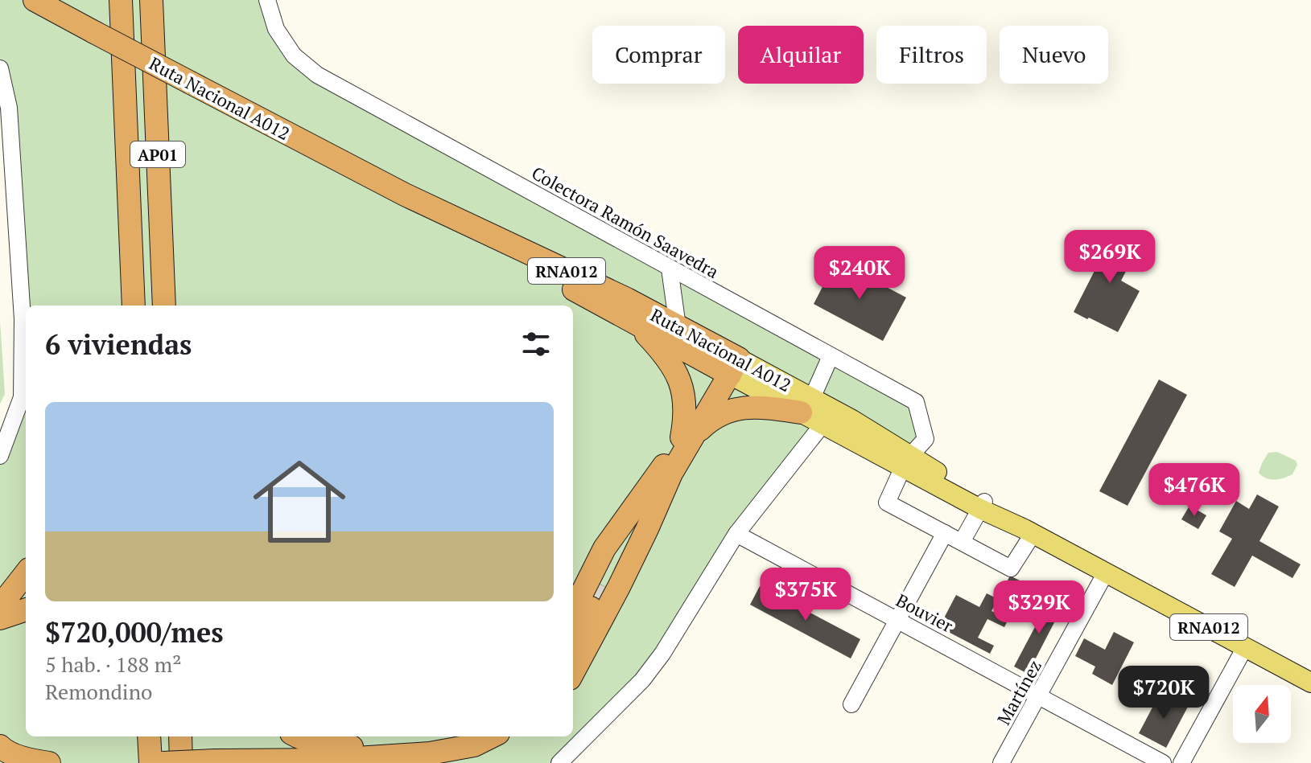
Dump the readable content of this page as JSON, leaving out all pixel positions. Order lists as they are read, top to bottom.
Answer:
{
  "streets": {
    "highway": ["Ruta Nacional A012", "AP01", "RNA012"],
    "street": ["Colectora Ramón Saavedra", "Bouvier", "Martínez"]
  },
  "crossings": [
    ["Ruta Nacional A012", "Colectora Ramón Saavedra"],
    ["Ruta Nacional A012", "RNA012"],
    ["Ruta Nacional A012", "Martínez"],
    ["Bouvier", "Martínez"]
  ],
  "north": "top",
  "page": {
    "chip": [
      "Comprar",
      "Alquilar",
      "Filtros",
      "Nuevo"
    ],
    "price": [
      "$269K",
      "$240K",
      "$476K",
      "$375K",
      "$329K",
      "$720K"
    ],
    "heading": "6 viviendas",
    "list": [
      {
        "name": "$720,000/mes",
        "note": "5 hab. · 188 m² · Remondino"
      }
    ]
  }
}
